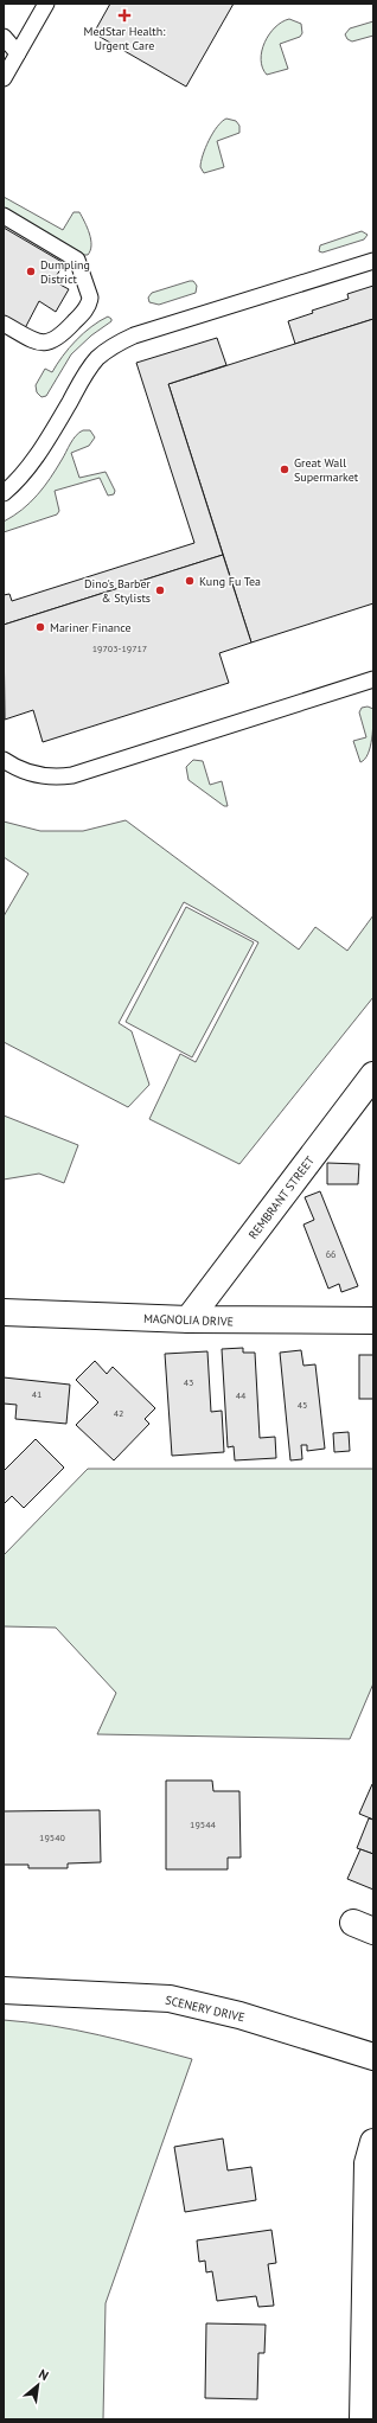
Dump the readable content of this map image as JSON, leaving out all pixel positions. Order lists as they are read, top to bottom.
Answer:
{
  "streets": {
    "street": ["REMBRANT STREET", "MAGNOLIA DRIVE", "SCENERY DRIVE"]
  },
  "crossings": [
    ["REMBRANT STREET", "MAGNOLIA DRIVE"]
  ],
  "places": {
    "health": ["MedStar Health: Urgent Care"],
    "other": [
      "Dumpling District",
      "Great Wall Supermarket",
      "Kung Fu Tea",
      "Dino's Barber & Stylists",
      "Mariner Finance"
    ]
  },
  "house_numbers": [
    "19703-19717",
    "66",
    "43",
    "41",
    "44",
    "45",
    "42",
    "19544",
    "19540"
  ],
  "north": "top right"
}
